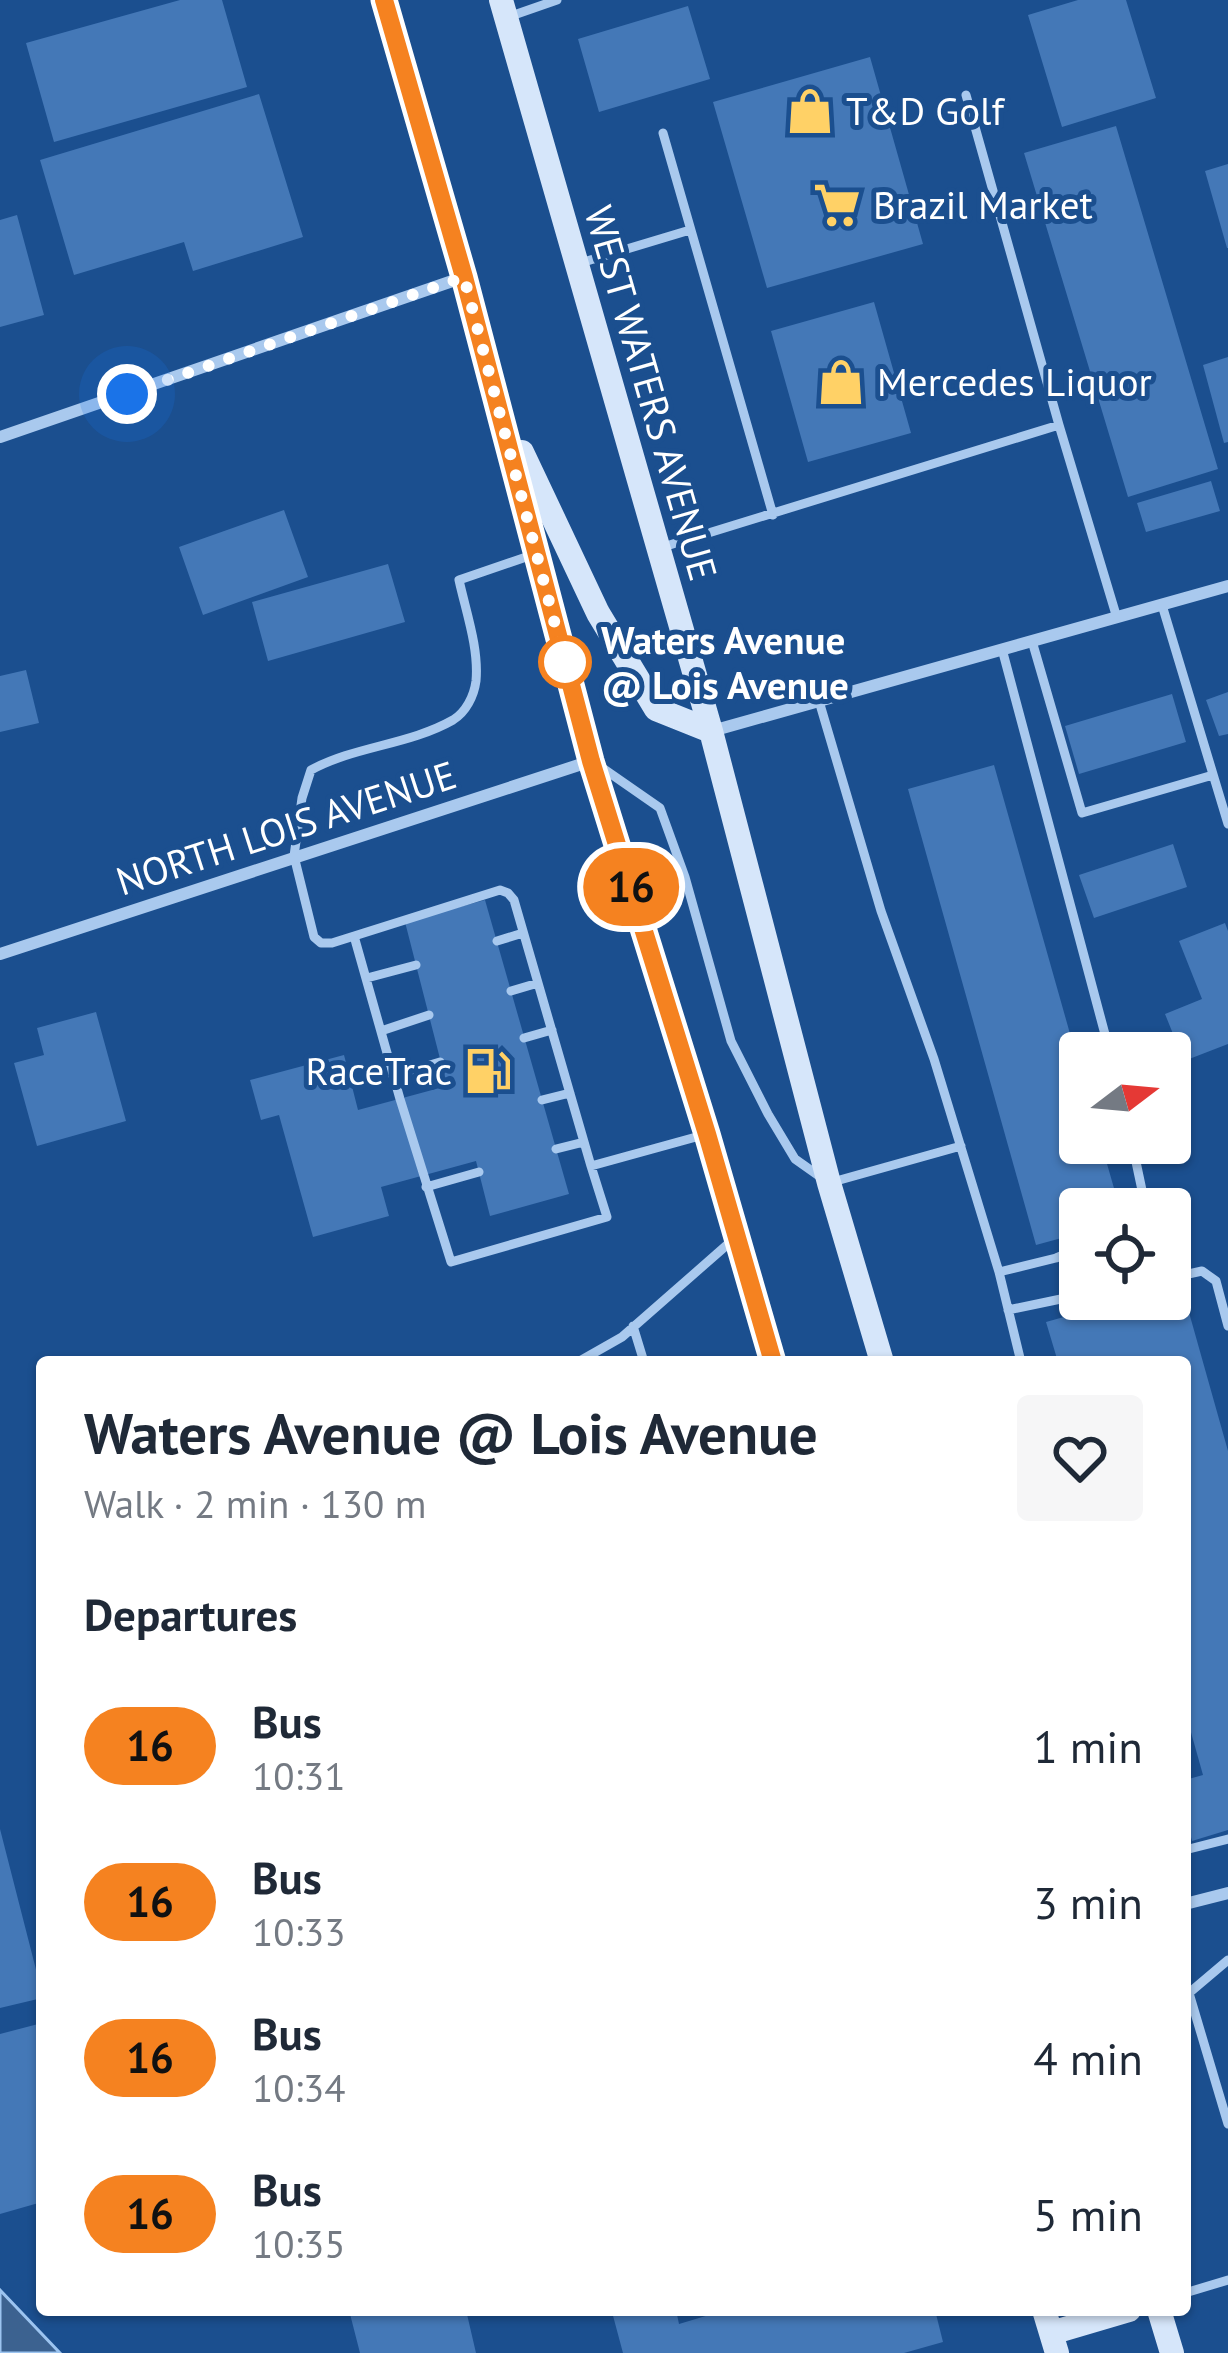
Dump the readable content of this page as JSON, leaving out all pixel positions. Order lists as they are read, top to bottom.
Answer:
{
  "streets": {
    "main road": ["WEST WATERS AVENUE"],
    "street": ["NORTH LOIS AVENUE"]
  },
  "places": {
    "shop": ["T&D Golf", "Mercedes Liquor"],
    "supermarket": ["Brazil Market"],
    "other": ["Waters Avenue @ Lois Avenue"],
    "fuel station": ["RaceTrac"]
  },
  "lines": ["bus line 16"],
  "north": "right",
  "page": {
    "on_map": "16",
    "heading": [
      ["Waters Avenue @ Lois Avenue", "Walk · 2 min · 130 m"],
      "Departures"
    ],
    "list": [
      {
        "mark": "16",
        "name": "Bus",
        "note": "10:31",
        "value": "1 min"
      },
      {
        "mark": "16",
        "name": "Bus",
        "note": "10:33",
        "value": "3 min"
      },
      {
        "mark": "16",
        "name": "Bus",
        "note": "10:34",
        "value": "4 min"
      },
      {
        "mark": "16",
        "name": "Bus",
        "note": "10:35",
        "value": "5 min"
      }
    ]
  }
}
